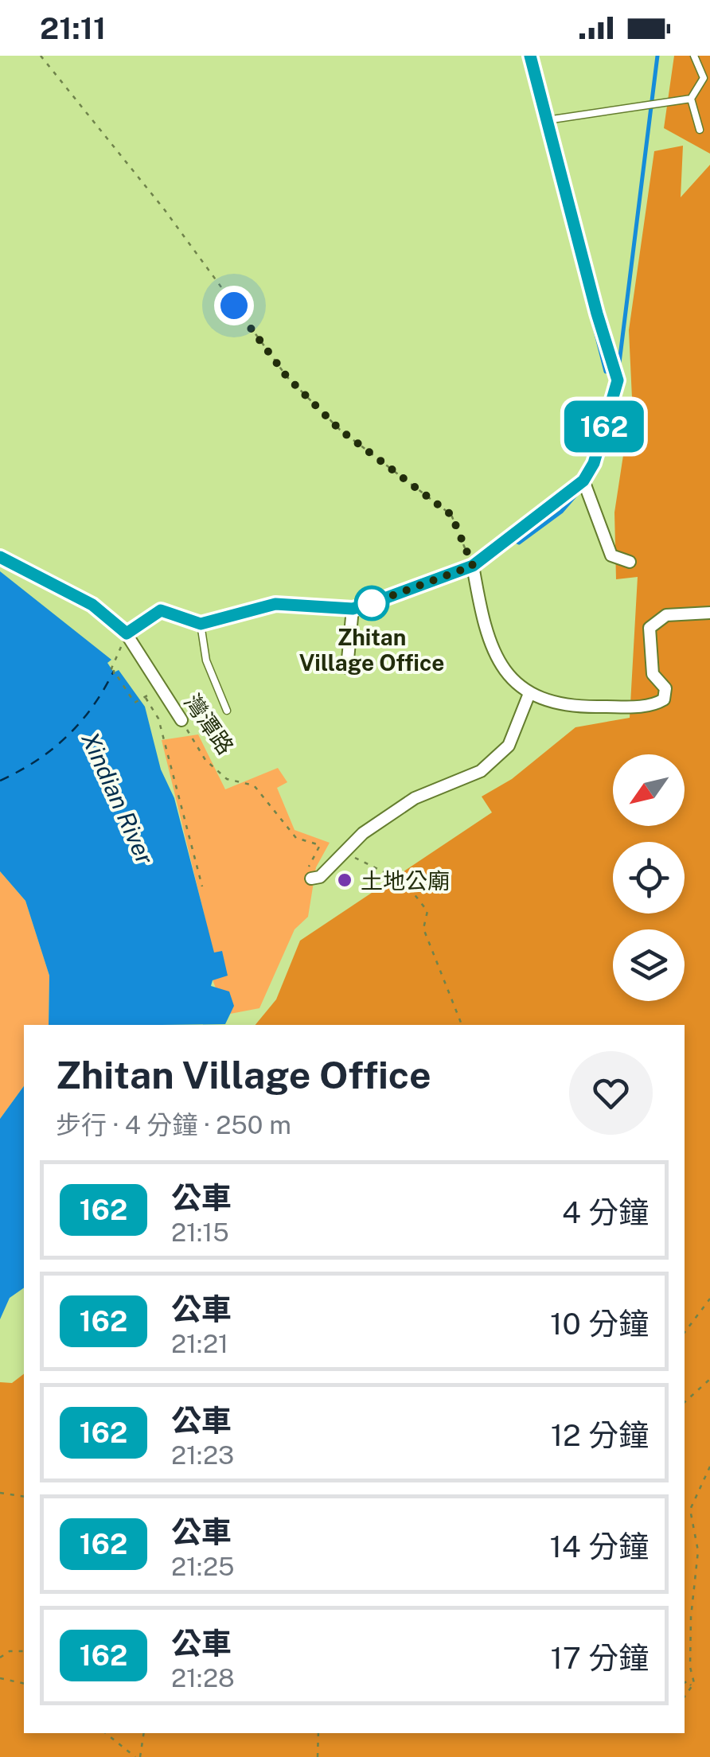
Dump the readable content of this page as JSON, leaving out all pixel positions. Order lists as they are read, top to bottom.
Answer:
{
  "streets": {
    "street": ["灣潭路"]
  },
  "water": ["Xindian River"],
  "places": ["Zhitan Village Office", "土地公廟"],
  "lines": ["bus line 162"],
  "north": "bottom left",
  "page": {
    "status": "21:11",
    "on_map": "162",
    "heading": ["Zhitan Village Office", "步行 · 4 分鐘 · 250 m"],
    "list": [
      {
        "mark": "162",
        "name": "公車",
        "note": "21:15",
        "value": "4 分鐘"
      },
      {
        "mark": "162",
        "name": "公車",
        "note": "21:21",
        "value": "10 分鐘"
      },
      {
        "mark": "162",
        "name": "公車",
        "note": "21:23",
        "value": "12 分鐘"
      },
      {
        "mark": "162",
        "name": "公車",
        "note": "21:25",
        "value": "14 分鐘"
      },
      {
        "mark": "162",
        "name": "公車",
        "note": "21:28",
        "value": "17 分鐘"
      }
    ]
  }
}
